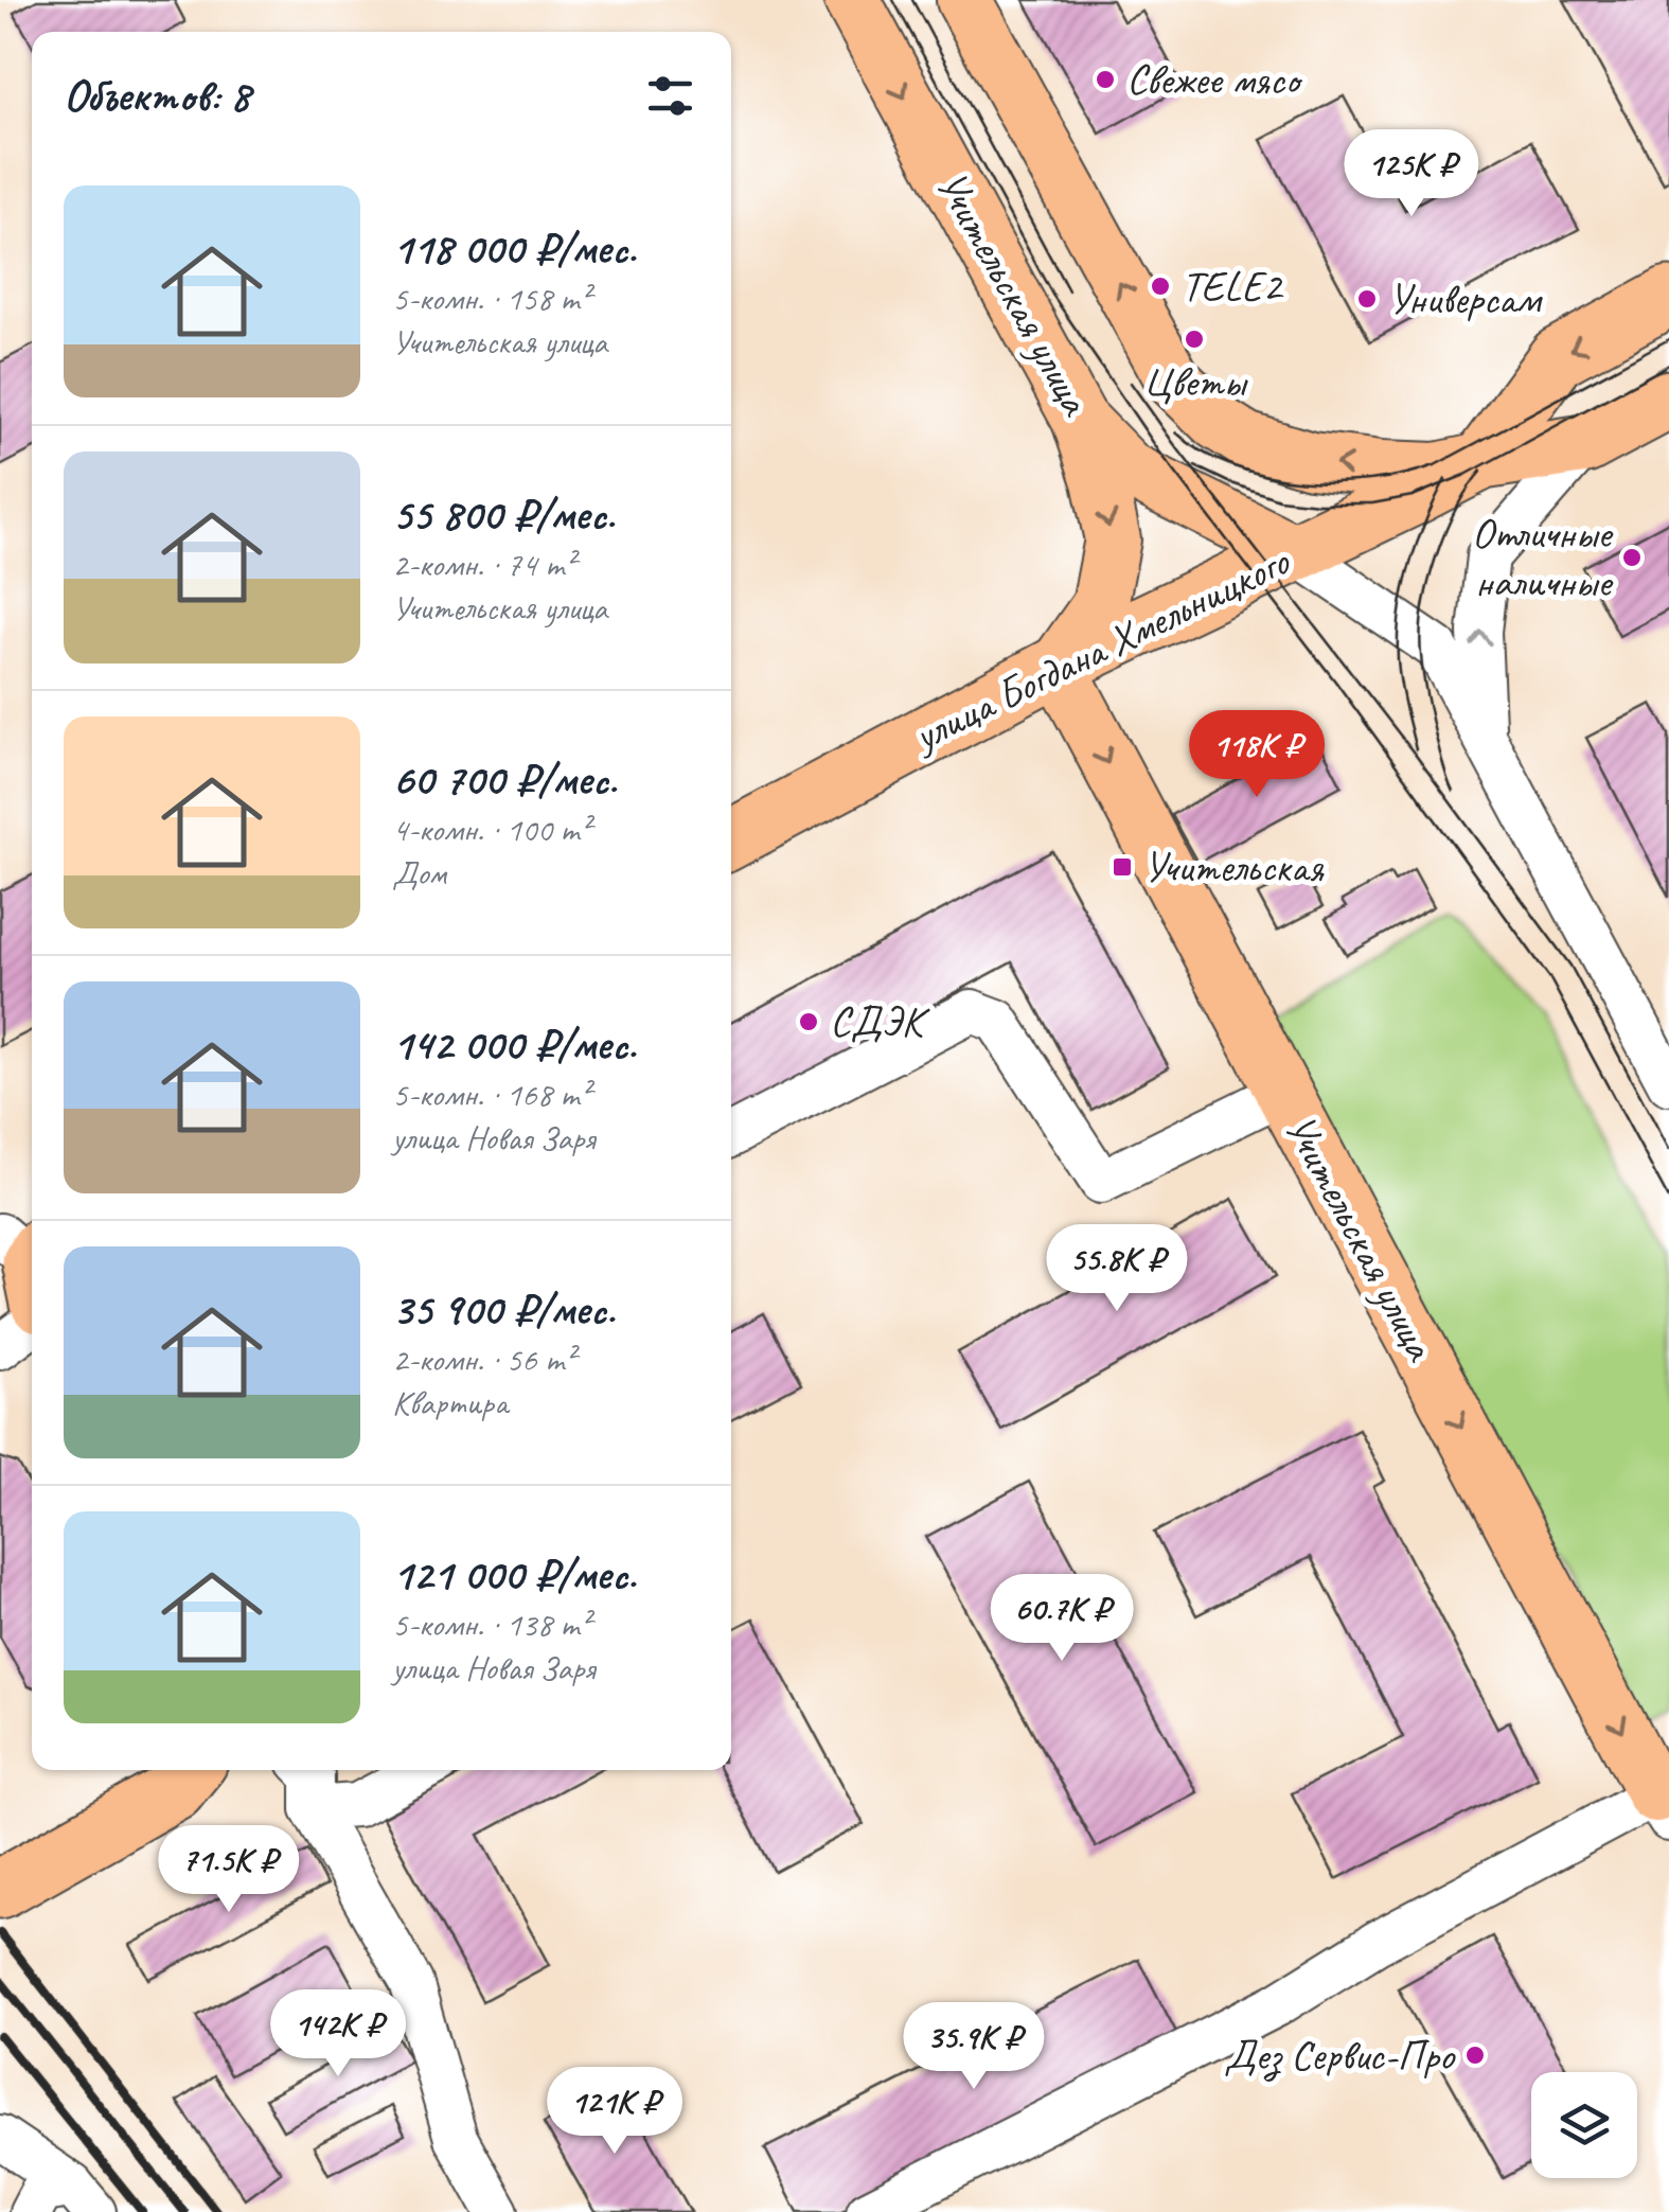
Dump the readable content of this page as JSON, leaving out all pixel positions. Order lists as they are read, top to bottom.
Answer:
{
  "streets": {
    "highway": ["улица Богдана Хмельницкого"],
    "main road": ["Учительская улица"]
  },
  "crossings": [
    ["Учительская улица", "улица Богдана Хмельницкого"]
  ],
  "one_way": ["Учительская улица"],
  "places": {
    "other": [
      "Свежее мясо",
      "TELE2",
      "Универсам",
      "Цветы",
      "Отличные наличные",
      "СДЭК",
      "Дез Сервис-Про"
    ],
    "transit": ["Учительская"]
  },
  "page": {
    "heading": "Объектов: 8",
    "price": [
      "125K ₽",
      "118K ₽",
      "55.8K ₽",
      "60.7K ₽",
      "71.5K ₽",
      "142K ₽",
      "35.9K ₽",
      "121K ₽"
    ],
    "list": [
      {
        "name": "118 000 ₽/мес.",
        "note": "5-комн. · 158 m² · Учительская улица"
      },
      {
        "name": "55 800 ₽/мес.",
        "note": "2-комн. · 74 m² · Учительская улица"
      },
      {
        "name": "60 700 ₽/мес.",
        "note": "4-комн. · 100 m² · Дом"
      },
      {
        "name": "142 000 ₽/мес.",
        "note": "5-комн. · 168 m² · улица Новая Заря"
      },
      {
        "name": "35 900 ₽/мес.",
        "note": "2-комн. · 56 m² · Квартира"
      },
      {
        "name": "121 000 ₽/мес.",
        "note": "5-комн. · 138 m² · улица Новая Заря"
      }
    ]
  }
}
